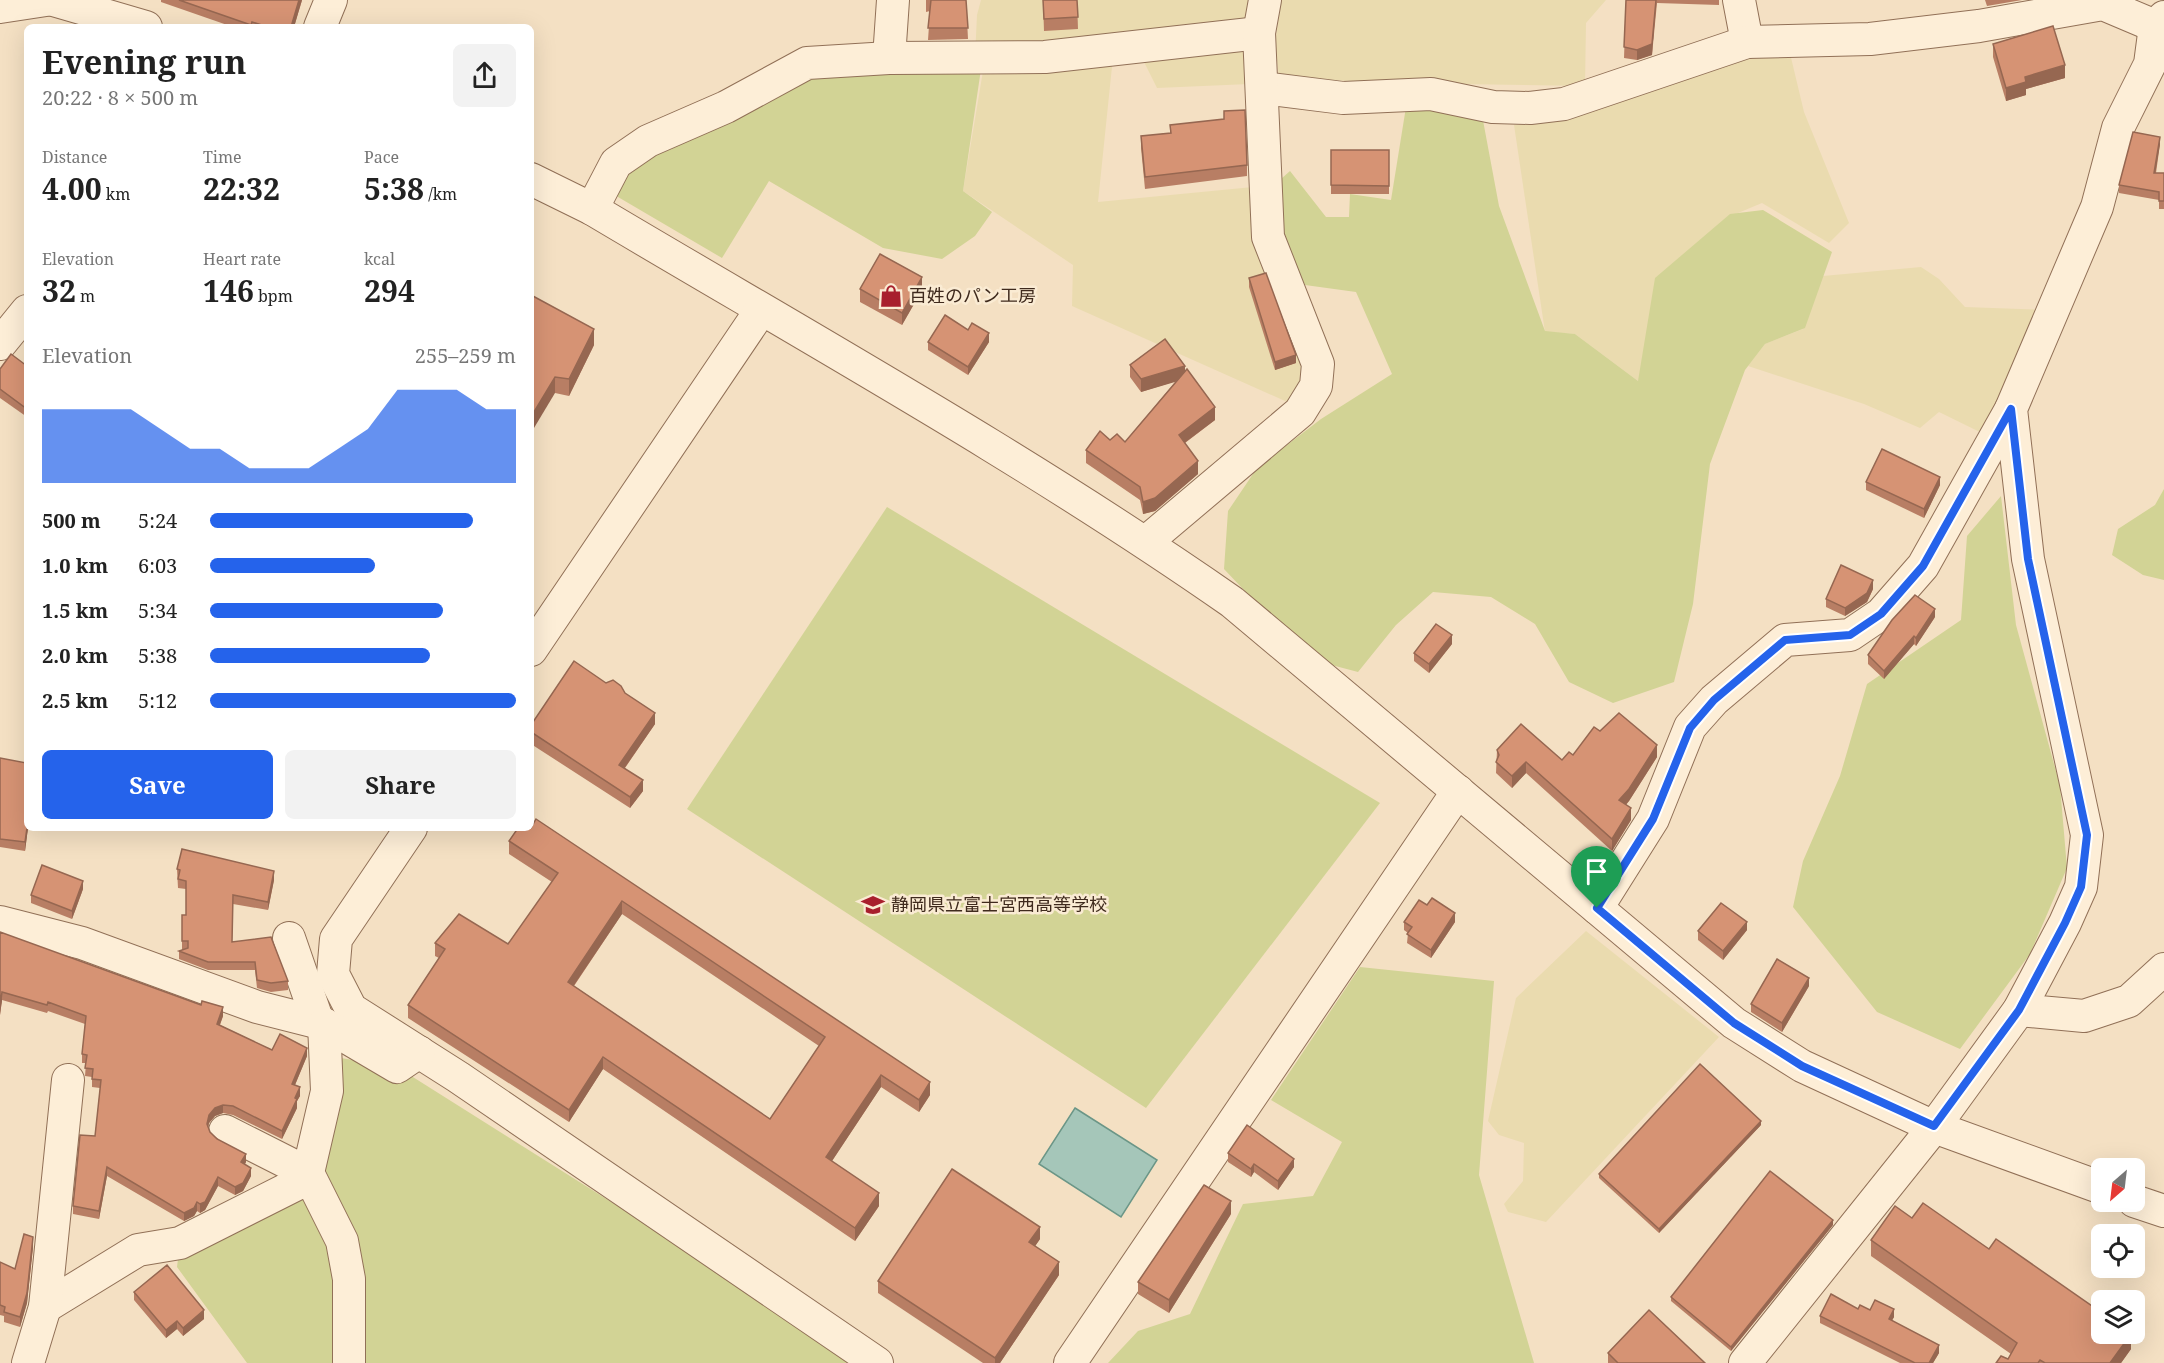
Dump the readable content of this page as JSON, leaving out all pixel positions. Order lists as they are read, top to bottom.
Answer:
{
  "places": {
    "shop": ["百姓のパン工房"],
    "school or university": ["静岡県立富士宮西高等学校"]
  },
  "north": "bottom left",
  "page": {
    "heading": ["Evening run", "20:22 · 8 × 500 m"],
    "stats": [
      ["Distance", "4.00 km"],
      ["Time", "22:32"],
      ["Pace", "5:38 /km"],
      ["Elevation", "32 m"],
      ["Heart rate", "146 bpm"],
      ["kcal", "294"]
    ],
    "chart": ["Elevation", "255–259 m"],
    "list": [
      {
        "name": "500 m",
        "note": "5:24"
      },
      {
        "name": "1.0 km",
        "note": "6:03"
      },
      {
        "name": "1.5 km",
        "note": "5:34"
      },
      {
        "name": "2.0 km",
        "note": "5:38"
      },
      {
        "name": "2.5 km",
        "note": "5:12"
      }
    ],
    "buttons": ["Save", "Share"]
  }
}
